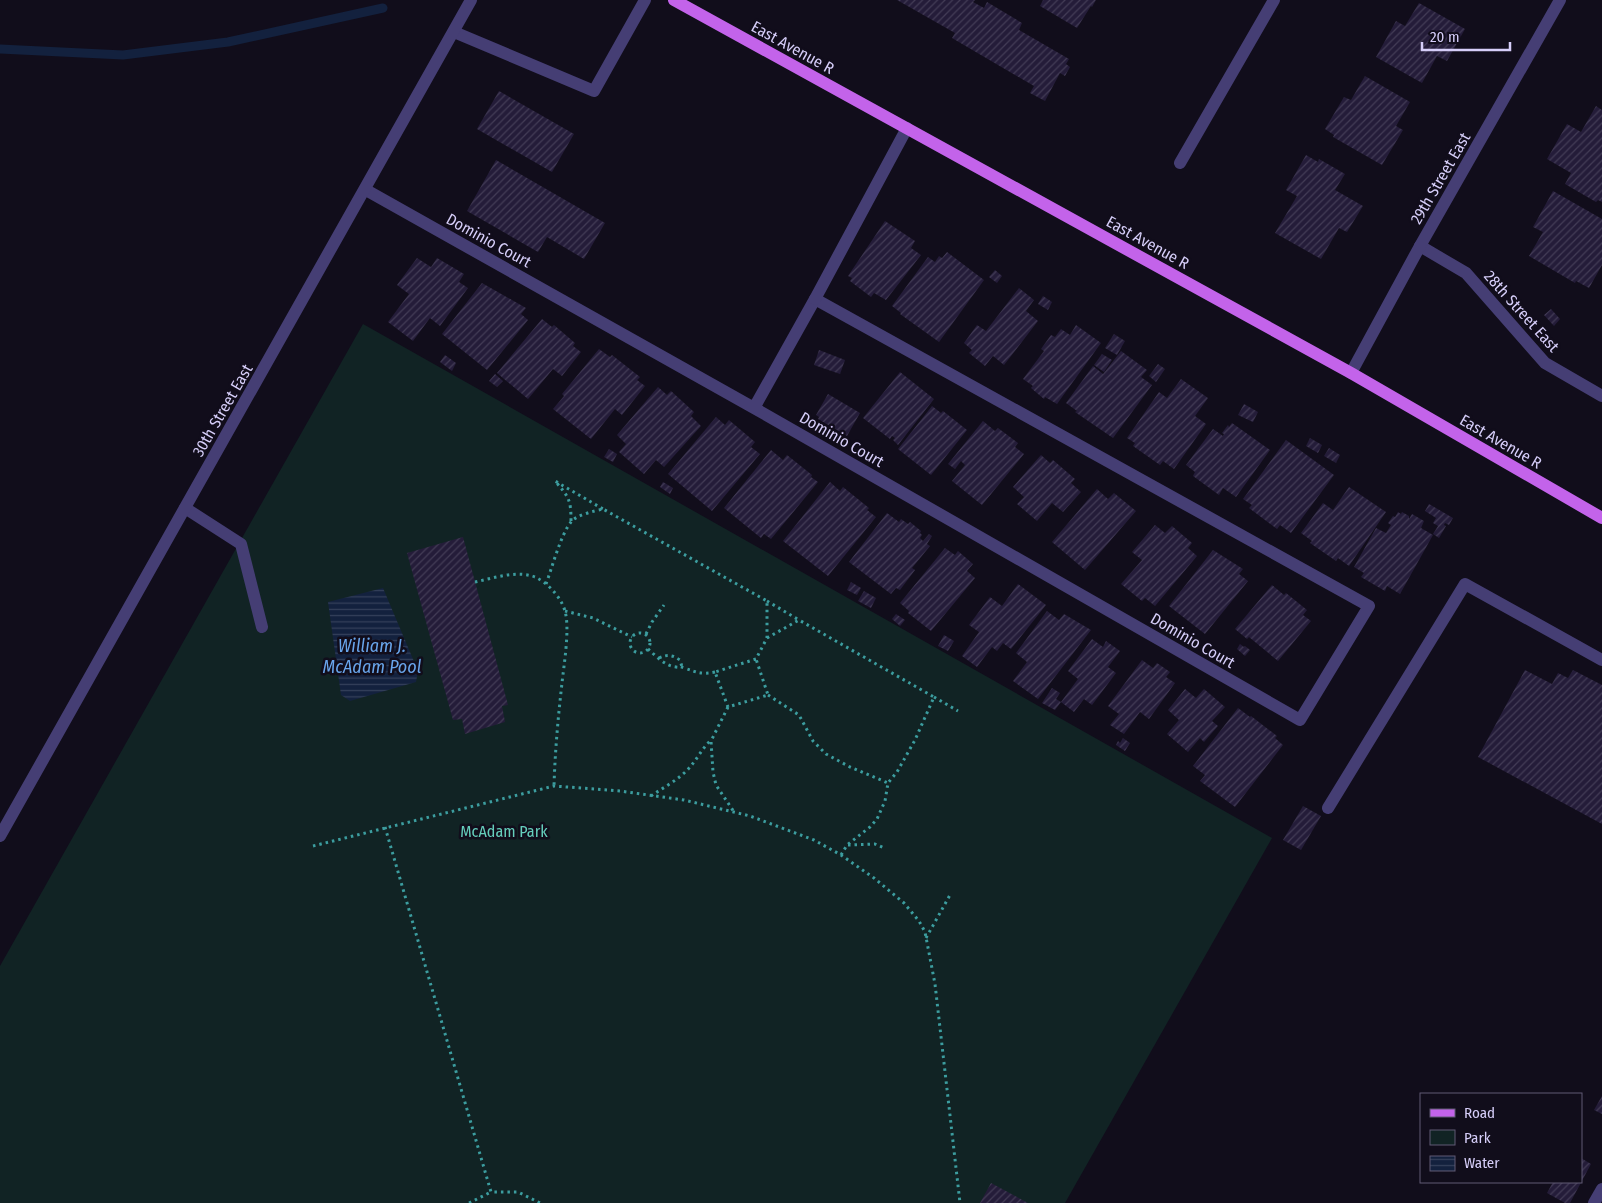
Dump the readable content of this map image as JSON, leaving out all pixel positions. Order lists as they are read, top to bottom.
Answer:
{
  "streets": {
    "main road": ["East Avenue R"],
    "street": [
      "29th Street East",
      "Dominio Court",
      "28th Street East",
      "30th Street East"
    ]
  },
  "crossings": [
    ["East Avenue R", "29th Street East"],
    ["29th Street East", "28th Street East"],
    ["Dominio Court", "30th Street East"]
  ],
  "water": ["William J. McAdam Pool"],
  "parks": ["McAdam Park"],
  "legend": ["Road", "Park", "Water"],
  "scale_bar": "20 m"
}
